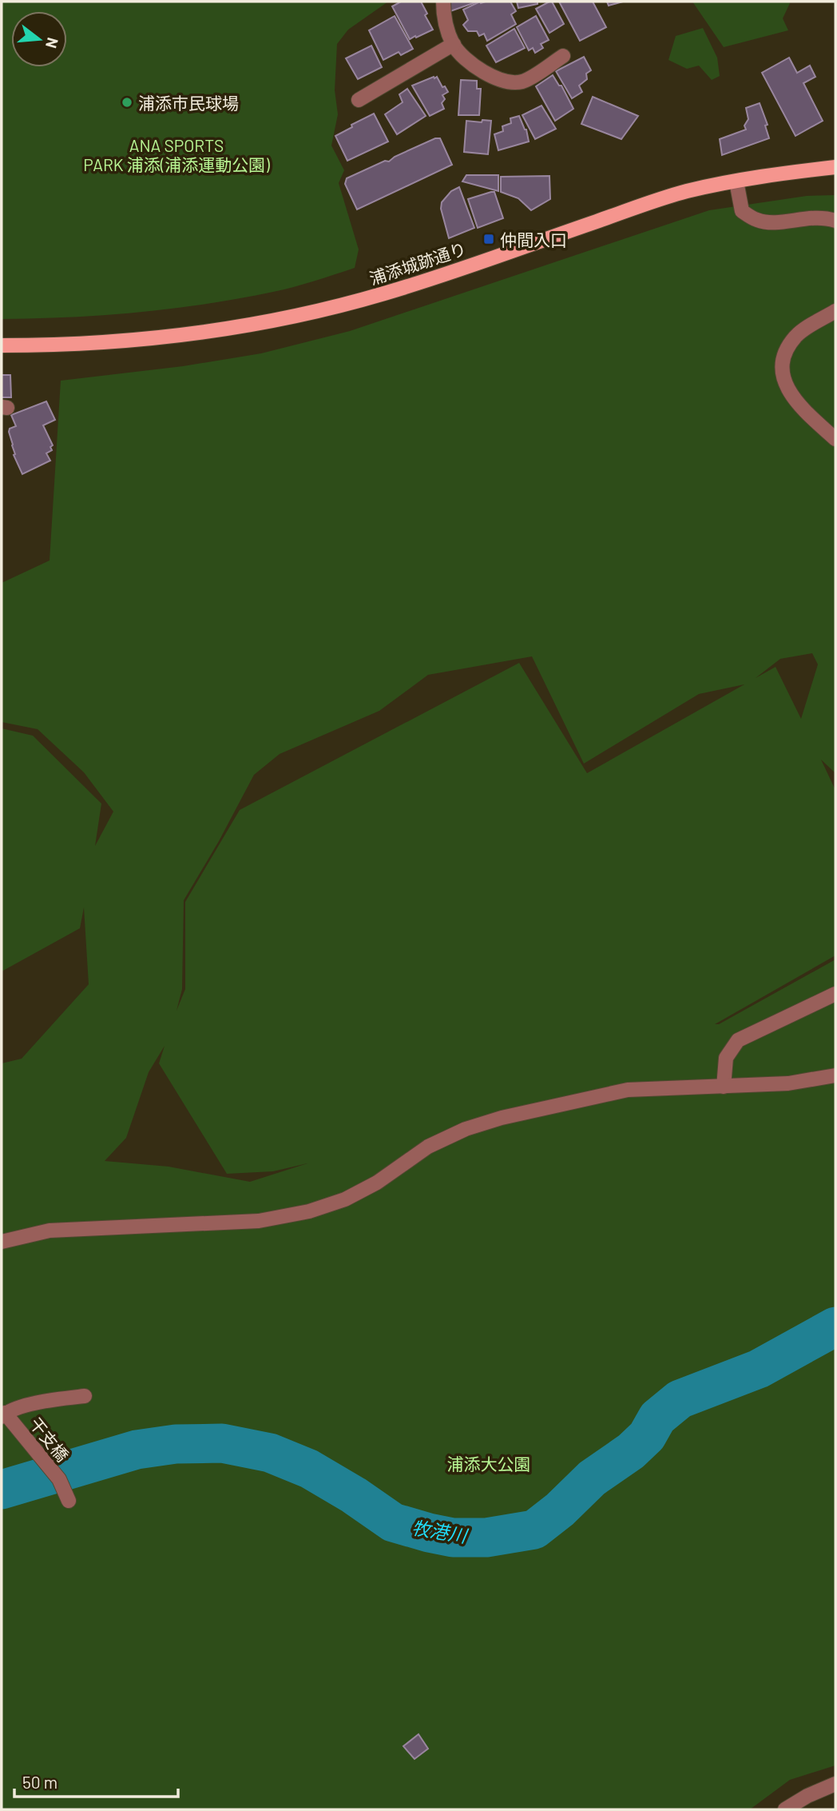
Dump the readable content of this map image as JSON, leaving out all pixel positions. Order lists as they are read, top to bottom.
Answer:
{
  "streets": {
    "main road": ["浦添城跡通り"],
    "street": ["干支橋"]
  },
  "water": ["牧港川"],
  "parks": ["ANA SPORTS PARK 浦添(浦添運動公園)", "浦添大公園"],
  "places": {
    "other": ["浦添市民球場"],
    "transit": ["仲間入口"]
  },
  "scale_bar": "50 m",
  "north": "right"
}
